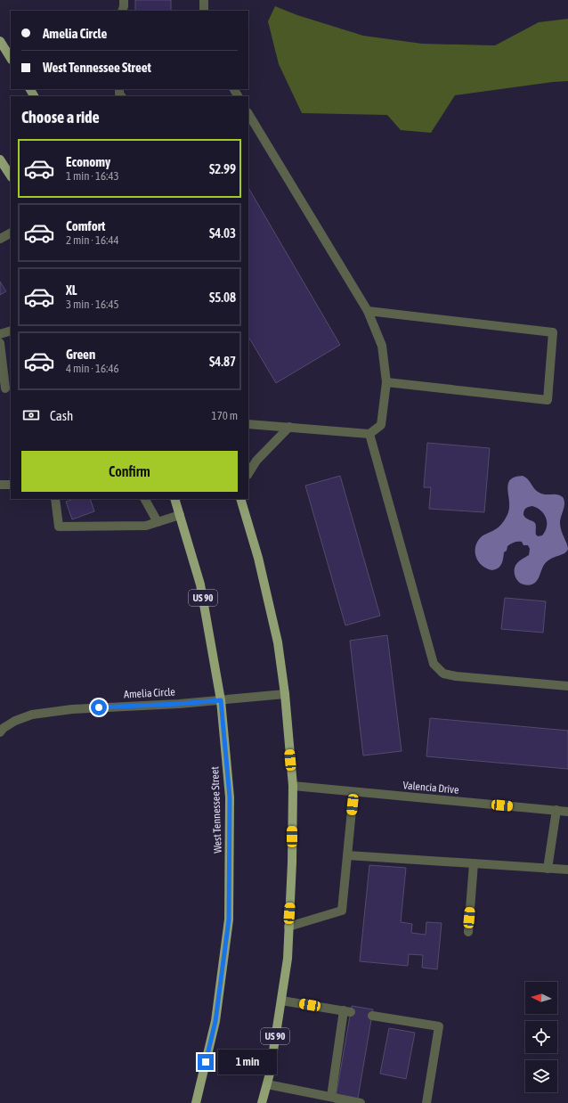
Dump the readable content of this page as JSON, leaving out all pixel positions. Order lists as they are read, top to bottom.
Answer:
{
  "streets": {
    "main road": ["US 90", "West Tennessee Street"],
    "street": ["Amelia Circle", "Valencia Drive"]
  },
  "crossings": [
    ["US 90", "Amelia Circle"],
    ["US 90", "Valencia Drive"],
    ["Amelia Circle", "West Tennessee Street"]
  ],
  "north": "left",
  "page": {
    "banner": ["Amelia Circle", "West Tennessee Street"],
    "heading": "Choose a ride",
    "list": [
      {
        "name": "Economy",
        "note": "1 min · 16:43",
        "value": "$2.99"
      },
      {
        "name": "Comfort",
        "note": "2 min · 16:44",
        "value": "$4.03"
      },
      {
        "name": "XL",
        "note": "3 min · 16:45",
        "value": "$5.08"
      },
      {
        "name": "Green",
        "note": "4 min · 16:46",
        "value": "$4.87"
      }
    ],
    "pay": ["Cash", "170 m"],
    "buttons": "Confirm",
    "bubble": "1 min"
  }
}
